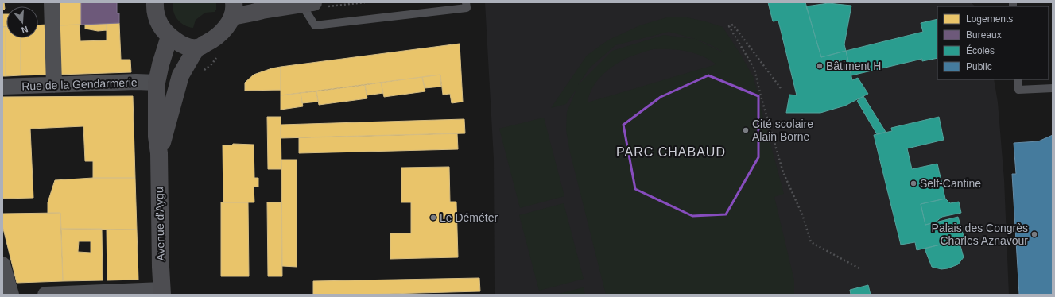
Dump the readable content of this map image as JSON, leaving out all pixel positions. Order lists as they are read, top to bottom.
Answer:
{
  "streets": {
    "main road": ["Avenue d'Aygu"],
    "street": ["Rue de la Gendarmerie"]
  },
  "crossings": [
    ["Rue de la Gendarmerie", "Avenue d'Aygu"]
  ],
  "districts": ["PARC CHABAUD"],
  "places": [
    "Bâtiment H",
    "Cité scolaire Alain Borne",
    "Self-Cantine",
    "Le Déméter",
    "Palais des Congrès Charles Aznavour"
  ],
  "legend": [
    "Logements",
    "Bureaux",
    "Écoles",
    "Public"
  ],
  "north": "bottom"
}
